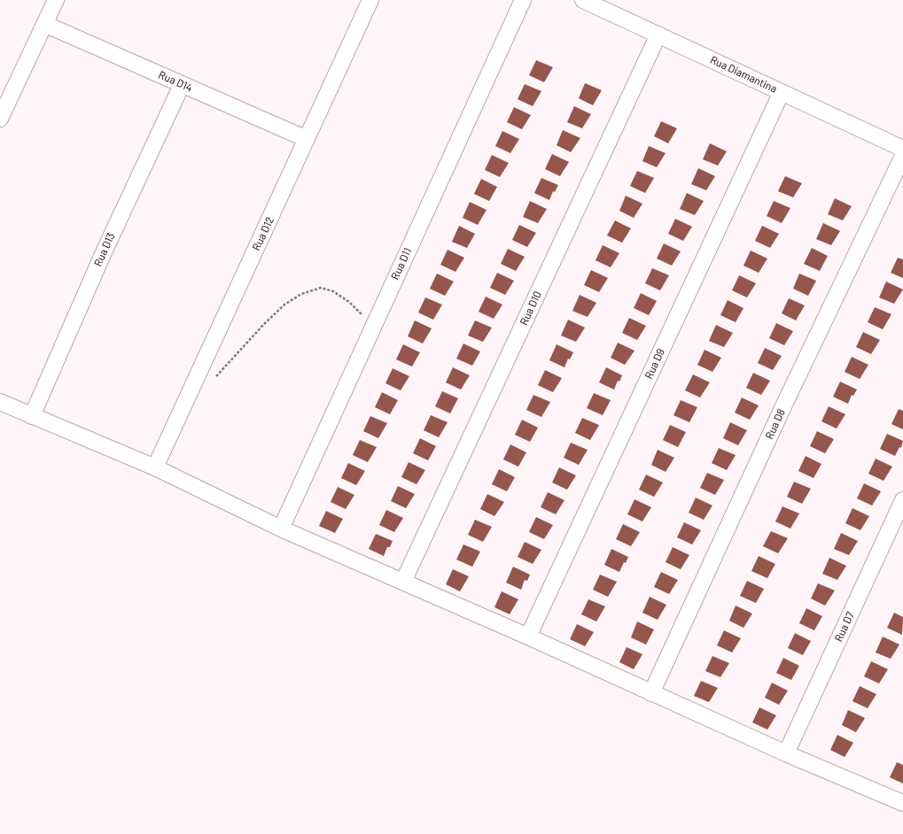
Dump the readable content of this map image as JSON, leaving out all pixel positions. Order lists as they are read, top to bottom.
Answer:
{
  "streets": {
    "street": [
      "Rua Diamantina",
      "Rua D14",
      "Rua D12",
      "Rua D13",
      "Rua D11",
      "Rua D10",
      "Rua D9",
      "Rua D8",
      "Rua D7"
    ]
  },
  "crossings": [
    ["Rua Diamantina", "Rua D10"],
    ["Rua Diamantina", "Rua D9"],
    ["Rua D14", "Rua D12"],
    ["Rua D14", "Rua D13"]
  ]
}
